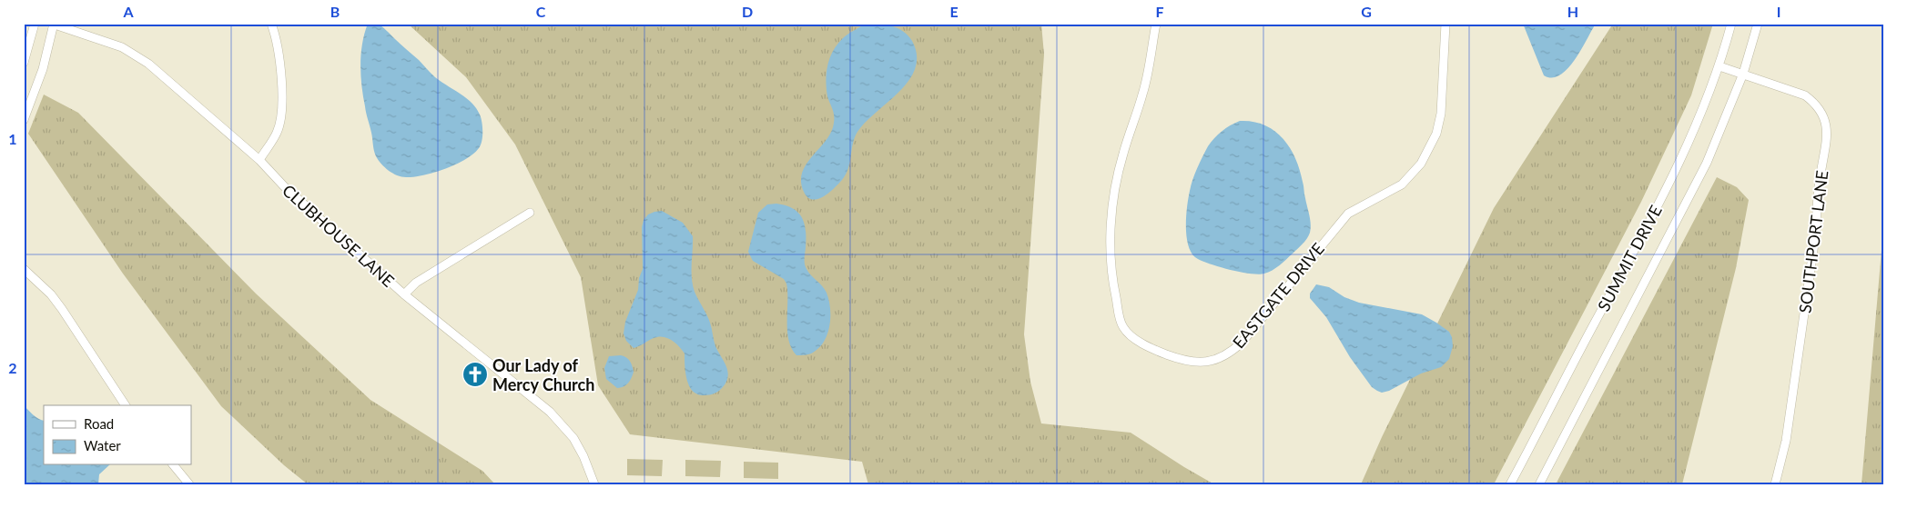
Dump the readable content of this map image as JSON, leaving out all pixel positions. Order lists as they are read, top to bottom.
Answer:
{
  "streets": {
    "street": [
      "CLUBHOUSE LANE",
      "SOUTHPORT LANE",
      "SUMMIT DRIVE",
      "EASTGATE DRIVE"
    ]
  },
  "crossings": [
    ["SOUTHPORT LANE", "SUMMIT DRIVE"]
  ],
  "places": {
    "church": ["Our Lady of Mercy Church"]
  },
  "legend": ["Road", "Water"],
  "grid": {
    "columns": [
      "A",
      "B",
      "C",
      "D",
      "E",
      "F",
      "G",
      "H",
      "I"
    ],
    "rows": ["1", "2"]
  }
}
